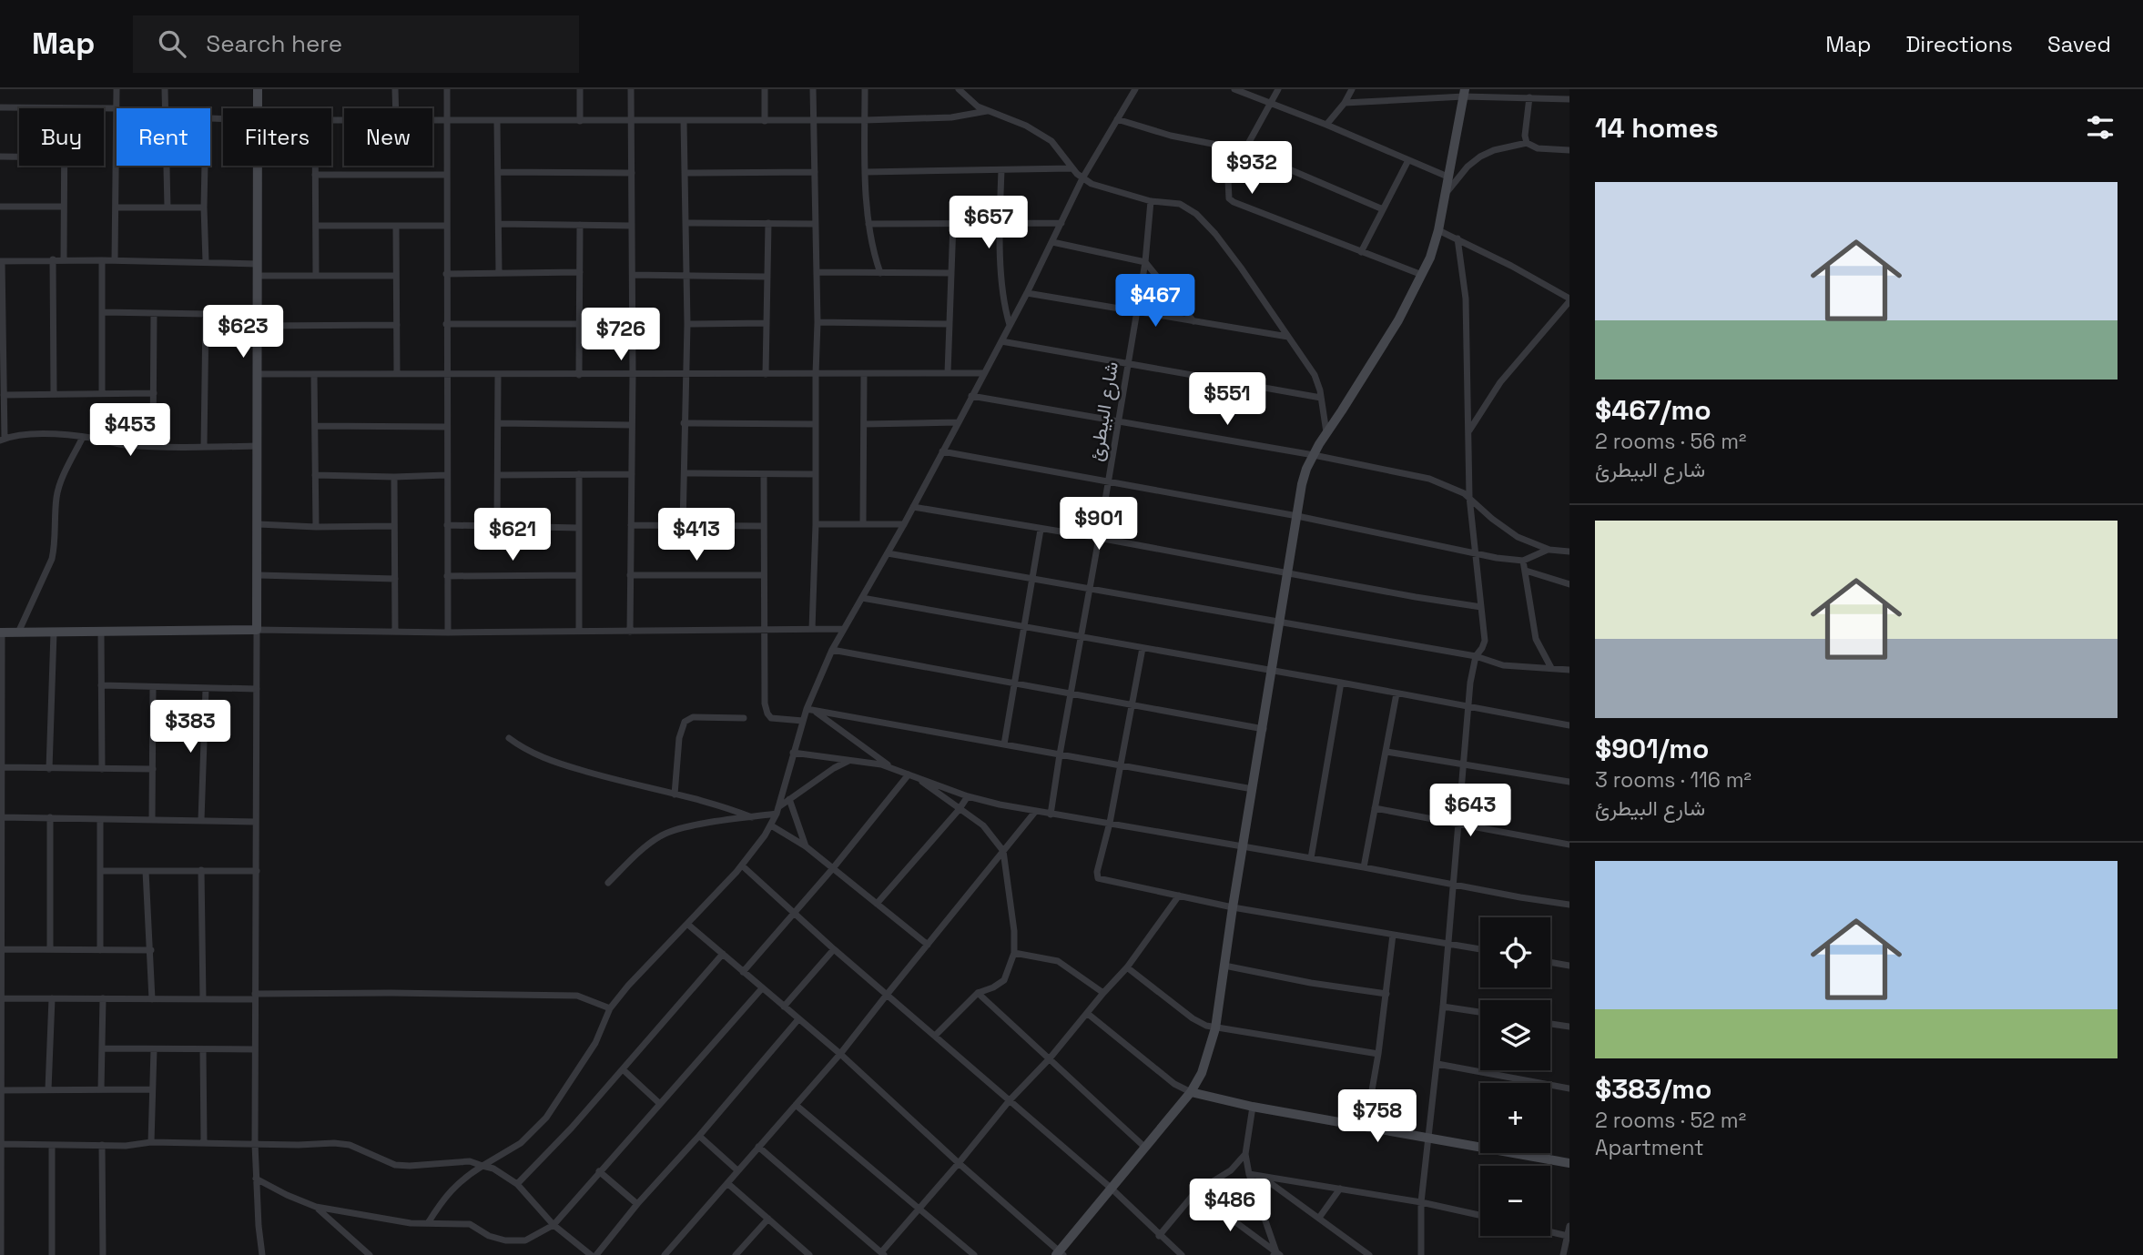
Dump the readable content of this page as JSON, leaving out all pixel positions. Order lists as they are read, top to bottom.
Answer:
{
  "streets": {
    "street": ["شارع البيطرئ"]
  },
  "page": {
    "header": "Map",
    "search": "Search here",
    "nav": ["Map", "Directions", "Saved"],
    "heading": "14 homes",
    "chip": [
      "Buy",
      "Rent",
      "Filters",
      "New"
    ],
    "price": [
      "$932",
      "$657",
      "$467",
      "$623",
      "$726",
      "$551",
      "$453",
      "$901",
      "$621",
      "$413",
      "$383",
      "$643",
      "$758",
      "$486"
    ],
    "list": [
      {
        "name": "$467/mo",
        "note": "2 rooms · 56 m² · شارع البيطرئ"
      },
      {
        "name": "$901/mo",
        "note": "3 rooms · 116 m² · شارع البيطرئ"
      },
      {
        "name": "$383/mo",
        "note": "2 rooms · 52 m² · Apartment"
      }
    ],
    "map_buttons": ["+", "−"]
  }
}
